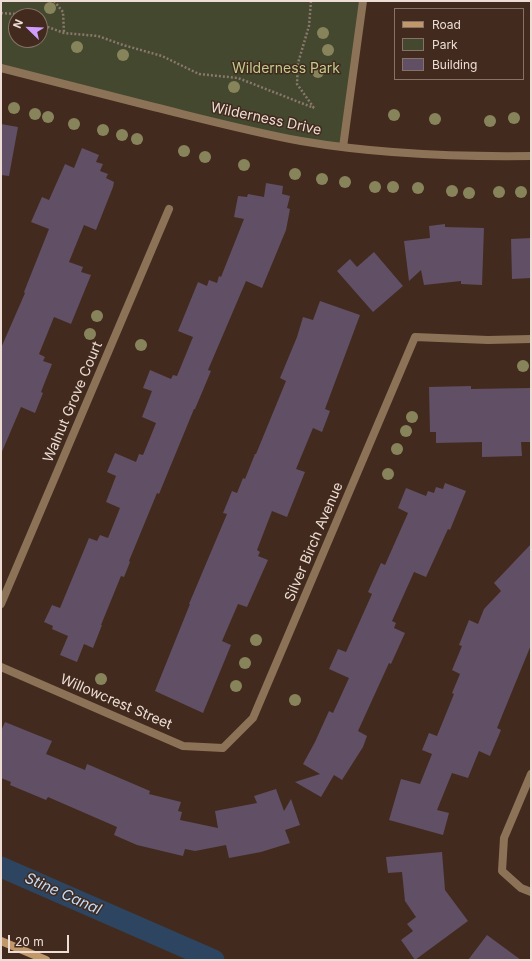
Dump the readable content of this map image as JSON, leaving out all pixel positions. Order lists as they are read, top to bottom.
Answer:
{
  "streets": {
    "street": [
      "Wilderness Drive",
      "Walnut Grove Court",
      "Silver Birch Avenue",
      "Willowcrest Street"
    ]
  },
  "crossings": [
    ["Silver Birch Avenue", "Willowcrest Street"]
  ],
  "water": ["Stine Canal"],
  "parks": ["Wilderness Park"],
  "legend": ["Road", "Park", "Building"],
  "scale_bar": "20 m",
  "north": "top left"
}
